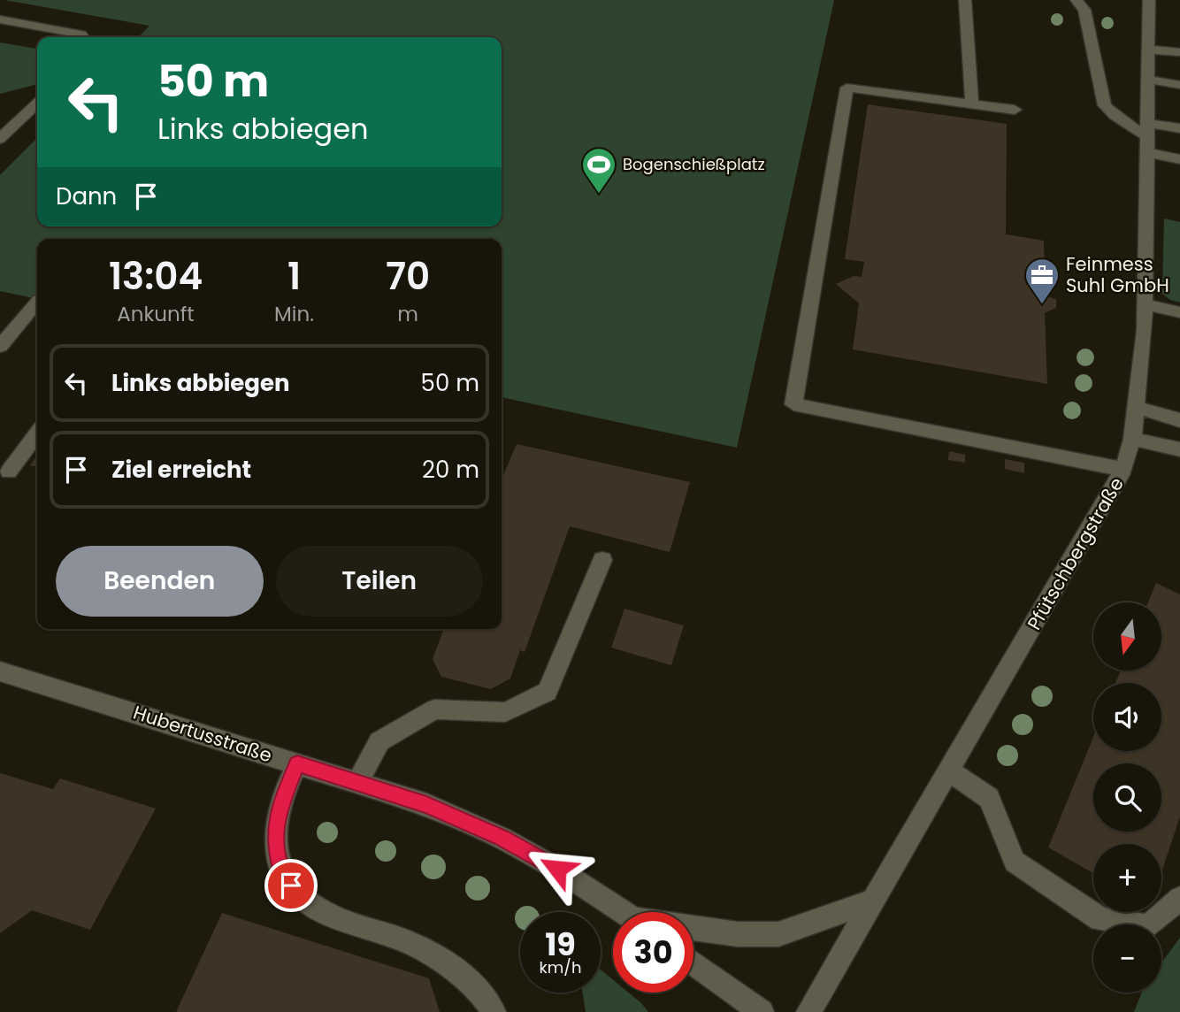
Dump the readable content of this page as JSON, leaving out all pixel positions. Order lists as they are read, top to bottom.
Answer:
{
  "streets": {
    "street": ["Pfütschbergstraße", "Hubertusstraße"]
  },
  "crossings": [
    ["Pfütschbergstraße", "Hubertusstraße"]
  ],
  "places": {
    "sports": ["Bogenschießplatz"],
    "office": ["Feinmess Suhl GmbH"]
  },
  "north": "bottom",
  "page": {
    "turn": ["50 m", "Links abbiegen"],
    "then": "Dann",
    "eta": [
      "13:04",
      "Ankunft",
      "1",
      "Min.",
      "70",
      "m"
    ],
    "list": [
      {
        "name": "Links abbiegen",
        "value": "50 m"
      },
      {
        "name": "Ziel erreicht",
        "value": "20 m"
      }
    ],
    "buttons": ["Beenden", "Teilen"],
    "map_buttons": ["+", "−"],
    "speed": "19 km/h",
    "limit": "30"
  }
}
